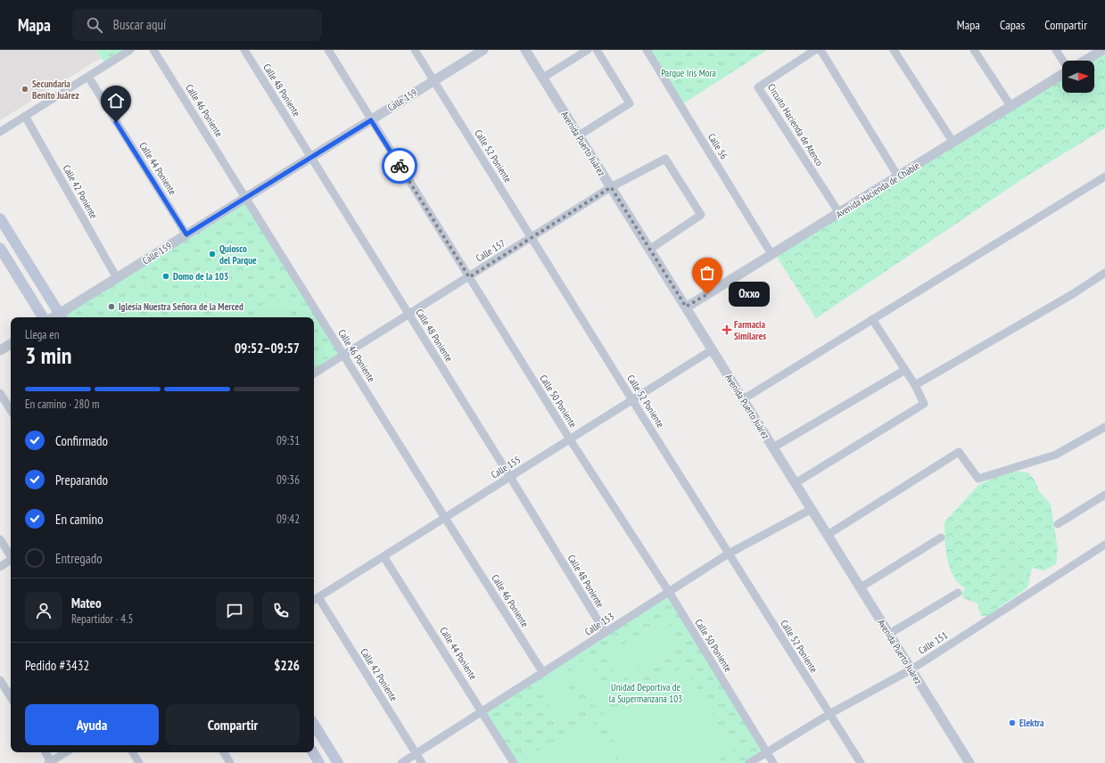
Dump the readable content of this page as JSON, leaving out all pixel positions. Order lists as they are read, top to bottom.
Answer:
{
  "streets": {
    "street": [
      "Calle 48 Poniente",
      "Calle 159",
      "Calle 46 Poniente",
      "Circuito Hacienda de Atenco",
      "Avenida Puerto Juárez",
      "Calle 56",
      "Calle 52 Poniente",
      "Calle 44 Poniente",
      "Avenida Hacienda de Chable",
      "Calle 42 Poniente",
      "Calle 157",
      "Calle 50 Poniente",
      "Calle 155",
      "Calle 153",
      "Calle 151"
    ]
  },
  "crossings": [
    ["Calle 48 Poniente", "Calle 159"],
    ["Calle 48 Poniente", "Calle 157"],
    ["Calle 48 Poniente", "Calle 155"],
    ["Calle 48 Poniente", "Calle 153"],
    ["Calle 159", "Calle 46 Poniente"],
    ["Calle 159", "Calle 52 Poniente"],
    ["Calle 159", "Calle 44 Poniente"],
    ["Calle 159", "Calle 42 Poniente"],
    ["Calle 159", "Calle 50 Poniente"],
    ["Calle 46 Poniente", "Calle 157"],
    ["Calle 46 Poniente", "Calle 155"],
    ["Calle 46 Poniente", "Calle 153"],
    ["Circuito Hacienda de Atenco", "Avenida Hacienda de Chable"],
    ["Avenida Puerto Juárez", "Avenida Hacienda de Chable"],
    ["Avenida Puerto Juárez", "Calle 157"],
    ["Avenida Puerto Juárez", "Calle 155"],
    ["Avenida Puerto Juárez", "Calle 153"],
    ["Avenida Puerto Juárez", "Calle 151"],
    ["Calle 56", "Avenida Hacienda de Chable"],
    ["Calle 52 Poniente", "Calle 157"],
    ["Calle 52 Poniente", "Calle 155"],
    ["Calle 52 Poniente", "Calle 153"],
    ["Calle 52 Poniente", "Calle 151"],
    ["Calle 44 Poniente", "Calle 155"],
    ["Calle 44 Poniente", "Calle 153"],
    ["Calle 42 Poniente", "Calle 155"],
    ["Calle 42 Poniente", "Calle 153"],
    ["Calle 157", "Calle 50 Poniente"],
    ["Calle 50 Poniente", "Calle 155"],
    ["Calle 50 Poniente", "Calle 153"],
    ["Calle 50 Poniente", "Calle 151"]
  ],
  "parks": ["Parque Iris Mora", "Unidad Deportiva de la Supermanzana 103"],
  "places": {
    "other": [
      "Secundaria Benito Juárez",
      "Quiosco del Parque",
      "Domo de la 103",
      "Oxxo",
      "Iglesia Nuestra Señora de la Merced",
      "Elektra"
    ],
    "health": ["Farmacia Similares"]
  },
  "north": "right",
  "page": {
    "header": "Mapa",
    "search": "Buscar aquí",
    "nav": ["Mapa", "Capas", "Compartir"],
    "bubble": "Oxxo",
    "heading": ["3 min", "Llega en", "09:52–09:57"],
    "panel": [
      "Mateo",
      "Repartidor · 4.5",
      "Pedido #3432",
      "$226"
    ],
    "bar": "En camino · 280 m",
    "list": [
      ["Confirmado", "09:31"],
      ["Preparando", "09:36"],
      ["En camino", "09:42"],
      "Entregado"
    ],
    "buttons": ["Ayuda", "Compartir"]
  }
}
